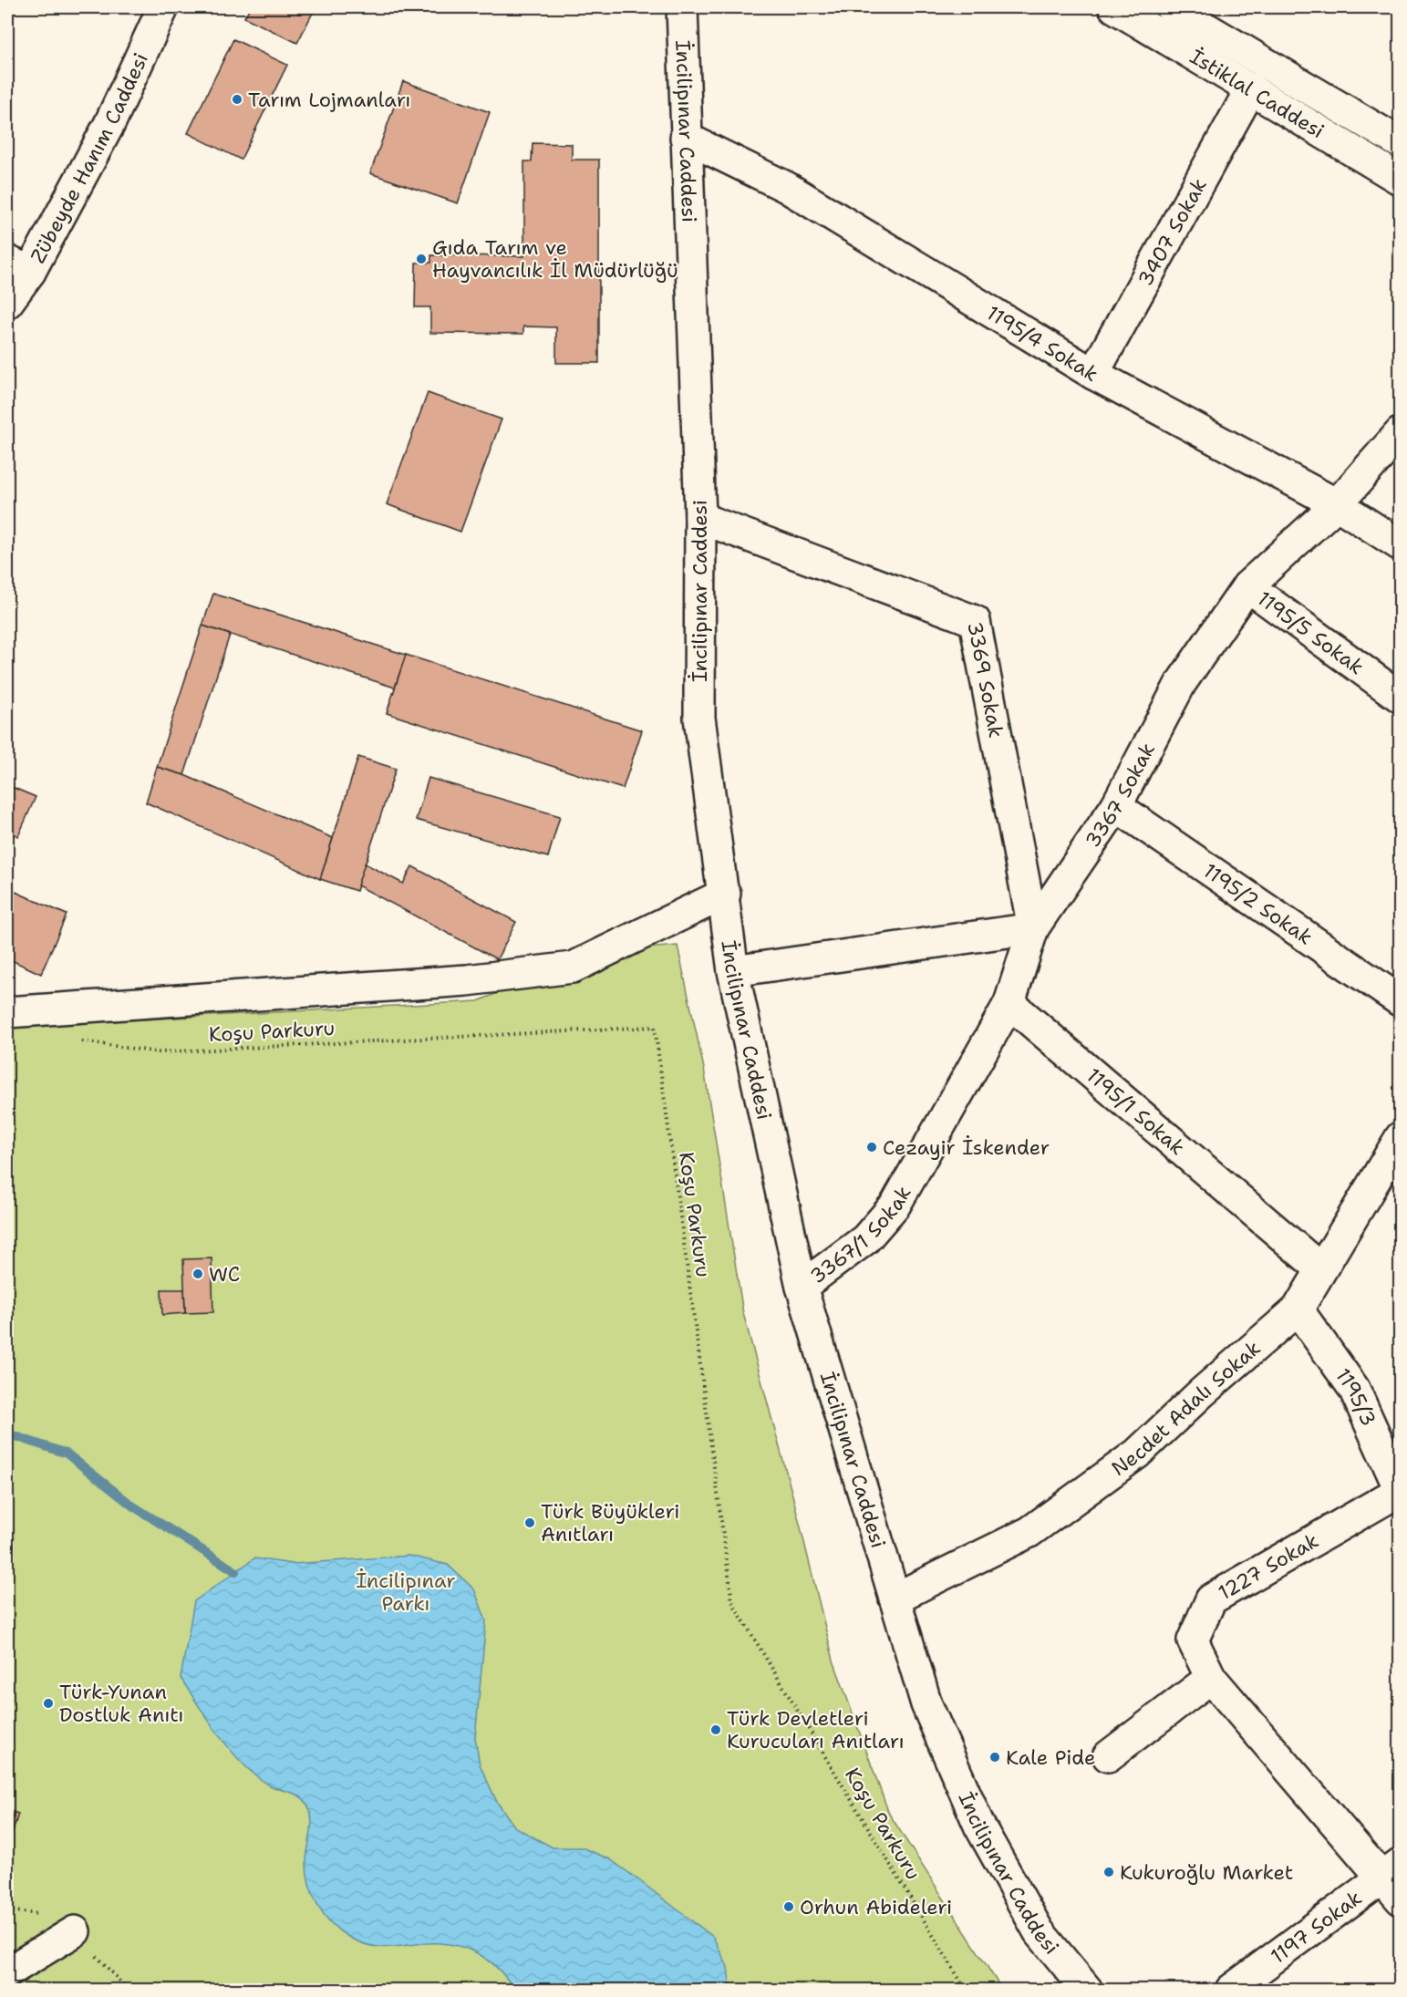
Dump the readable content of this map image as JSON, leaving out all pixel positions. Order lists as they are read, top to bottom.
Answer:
{
  "streets": {
    "street": [
      "İstiklal Caddesi",
      "İncilipınar Caddesi",
      "Zübeyde Hanım Caddesi",
      "3407 Sokak",
      "1195/4 Sokak",
      "1195/5 Sokak",
      "3369 Sokak",
      "3367 Sokak",
      "1195/2 Sokak",
      "1195/1 Sokak",
      "3367/1 Sokak",
      "1195/3",
      "Necdet Adalı Sokak",
      "1227 Sokak",
      "1197 Sokak"
    ],
    "path": ["Koşu Parkuru"]
  },
  "crossings": [
    ["İstiklal Caddesi", "3407 Sokak"],
    ["İncilipınar Caddesi", "1195/4 Sokak"],
    ["İncilipınar Caddesi", "3369 Sokak"],
    ["İncilipınar Caddesi", "3367/1 Sokak"],
    ["İncilipınar Caddesi", "Necdet Adalı Sokak"],
    ["3407 Sokak", "1195/4 Sokak"],
    ["1195/4 Sokak", "3367 Sokak"],
    ["1195/5 Sokak", "3367 Sokak"],
    ["3369 Sokak", "3367 Sokak"],
    ["3367 Sokak", "1195/2 Sokak"],
    ["1195/1 Sokak", "3367/1 Sokak"],
    ["1195/1 Sokak", "Necdet Adalı Sokak"],
    ["1195/3", "Necdet Adalı Sokak"],
    ["1195/3", "1227 Sokak"],
    ["1227 Sokak", "1197 Sokak"]
  ],
  "parks": ["İncilipınar Parkı"],
  "places": [
    "Tarım Lojmanları",
    "Gıda Tarım ve Hayvancılık İl Müdürlüğü",
    "Cezayir İskender",
    "WC",
    "Türk Büyükleri Anıtları",
    "Türk-Yunan Dostluk Anıtı",
    "Türk Devletleri Kurucuları Anıtları",
    "Kale Pide",
    "Kukuroğlu Market",
    "Orhun Abideleri"
  ]
}
